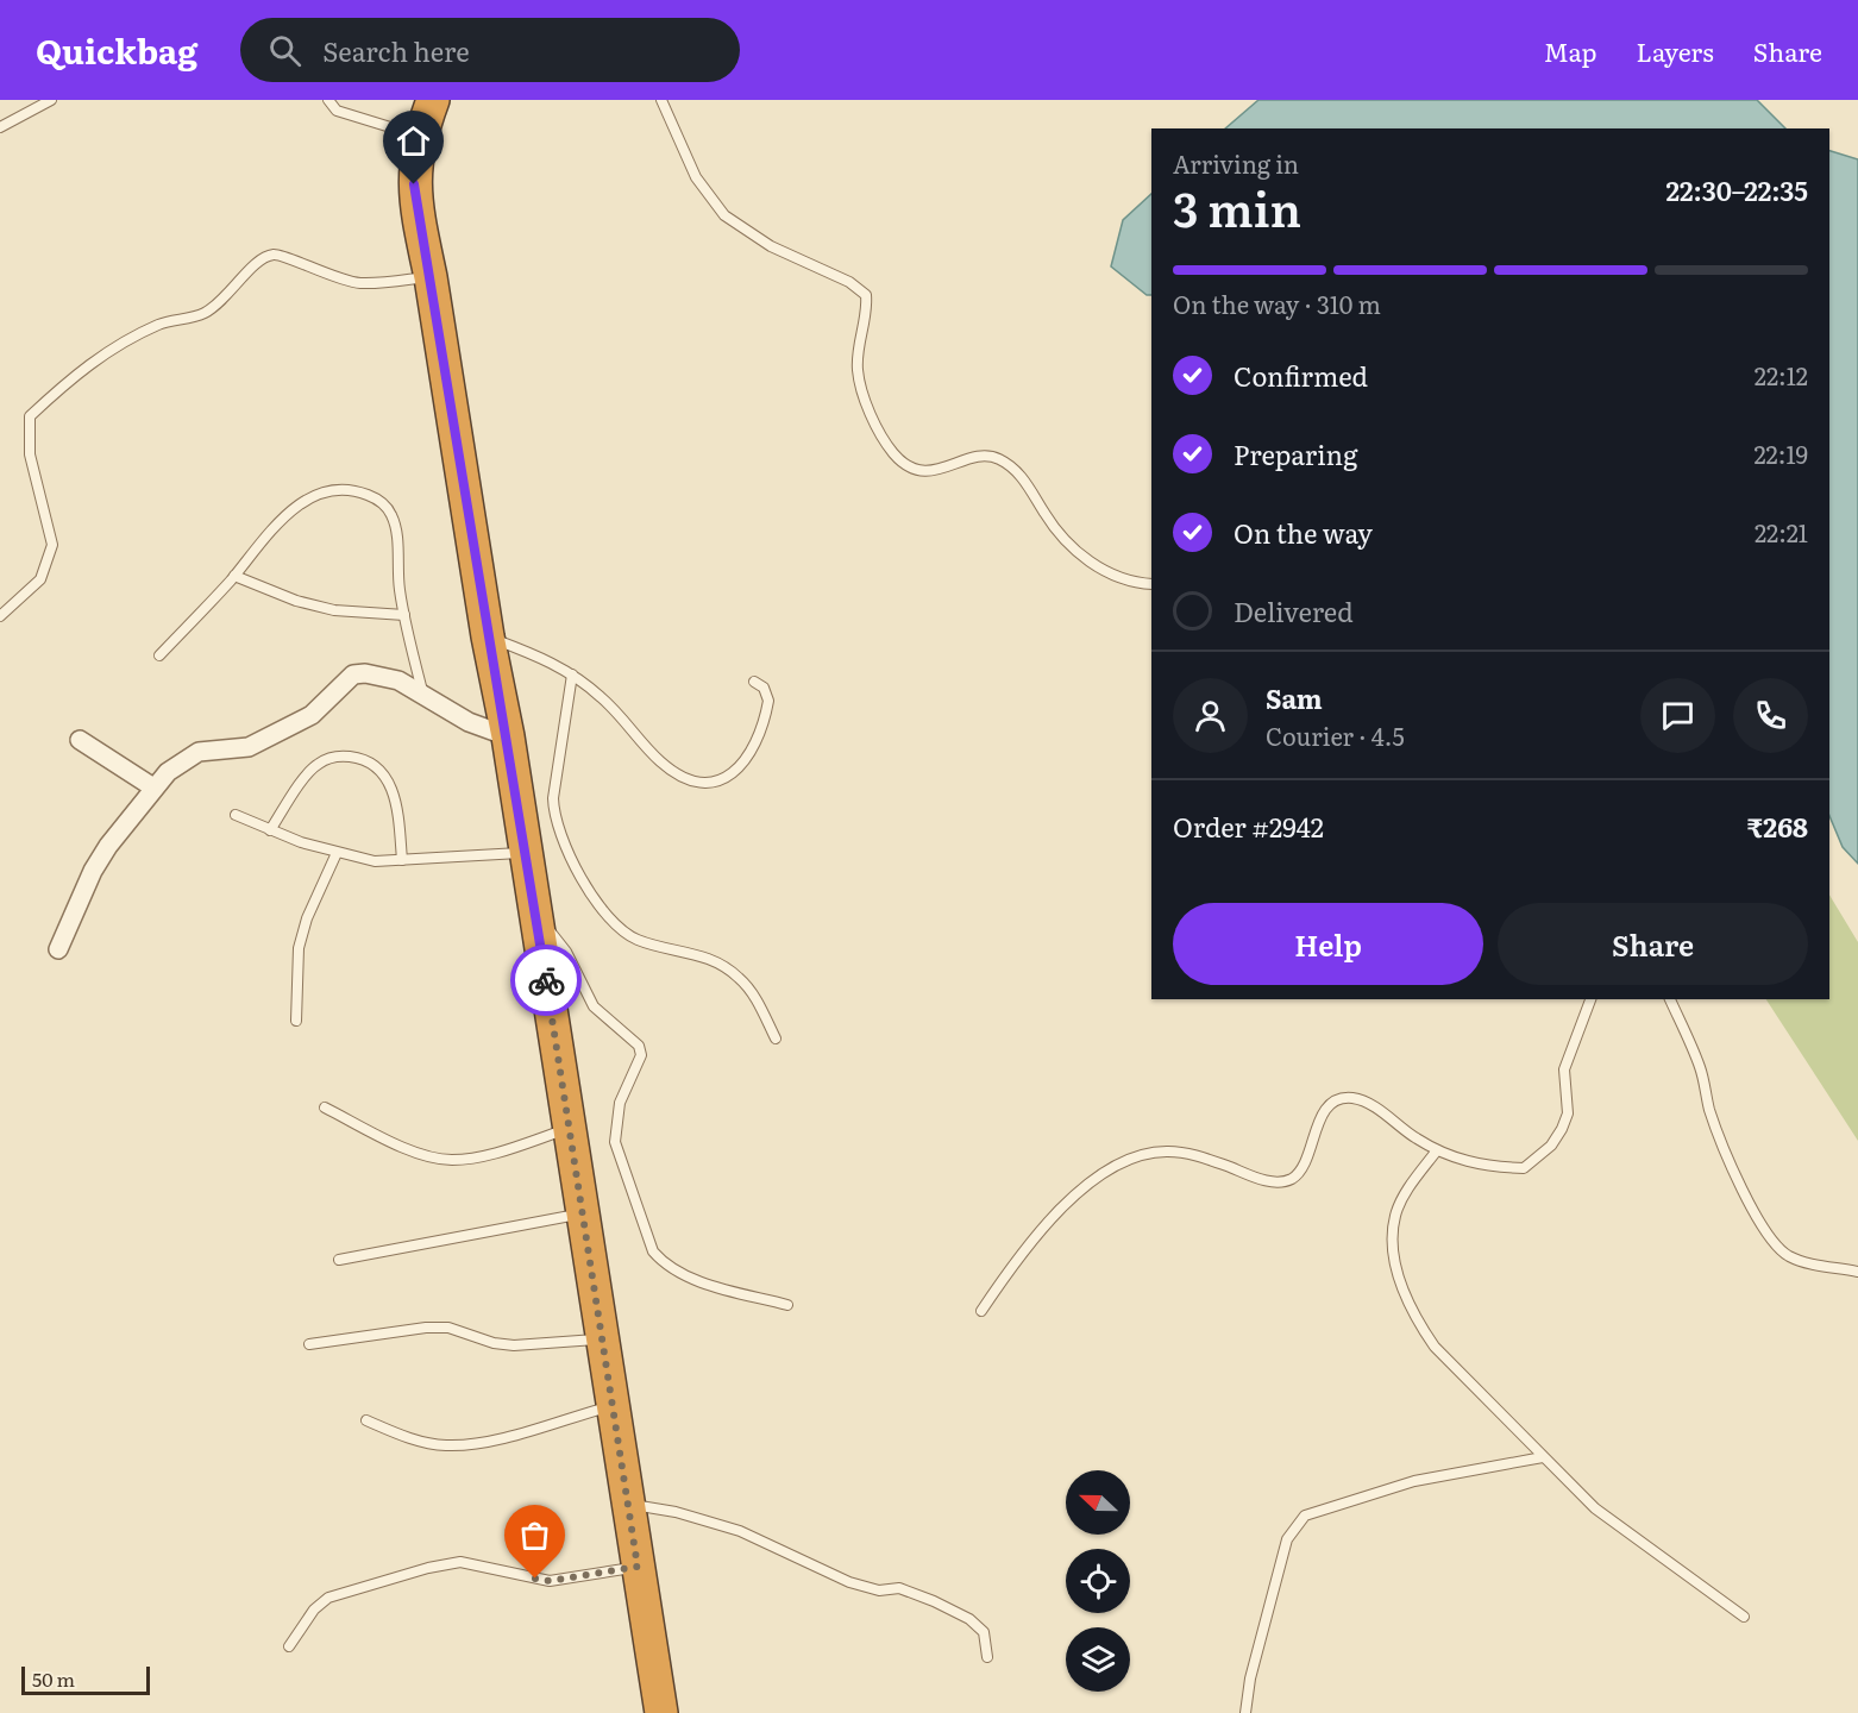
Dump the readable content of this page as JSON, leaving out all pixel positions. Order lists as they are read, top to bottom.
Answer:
{
  "scale_bar": "50 m",
  "north": "left",
  "page": {
    "header": "Quickbag",
    "search": "Search here",
    "nav": ["Map", "Layers", "Share"],
    "heading": ["3 min", "Arriving in", "22:30–22:35"],
    "panel": [
      "Sam",
      "Courier · 4.5",
      "Order #2942",
      "₹268"
    ],
    "bar": "On the way · 310 m",
    "list": [
      ["Confirmed", "22:12"],
      ["Preparing", "22:19"],
      ["On the way", "22:21"],
      "Delivered"
    ],
    "buttons": ["Help", "Share"],
    "scale": "50 m"
  }
}
